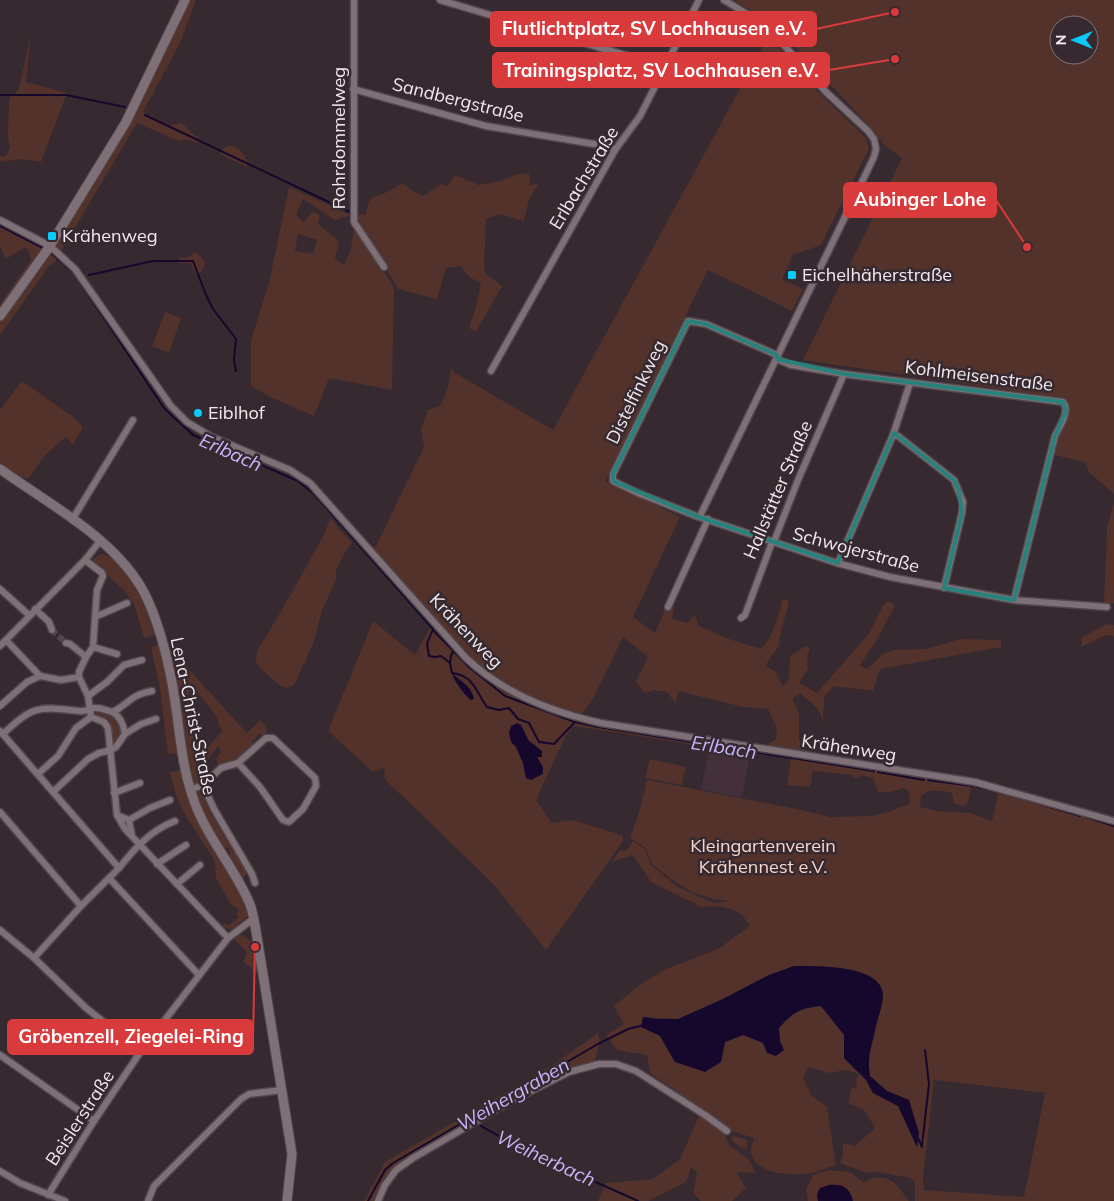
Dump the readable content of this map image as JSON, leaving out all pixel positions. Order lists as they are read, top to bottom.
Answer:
{
  "streets": {
    "street": [
      "Sandbergstraße",
      "Rohrdommelweg",
      "Erlbachstraße",
      "Kohlmeisenstraße",
      "Distelfinkweg",
      "Hallstätter Straße",
      "Schwojerstraße",
      "Krähenweg",
      "Lena-Christ-Straße",
      "Beislerstraße"
    ]
  },
  "crossings": [
    ["Sandbergstraße", "Rohrdommelweg"],
    ["Sandbergstraße", "Erlbachstraße"],
    ["Kohlmeisenstraße", "Distelfinkweg"],
    ["Kohlmeisenstraße", "Hallstätter Straße"],
    ["Kohlmeisenstraße", "Schwojerstraße"],
    ["Distelfinkweg", "Schwojerstraße"],
    ["Hallstätter Straße", "Schwojerstraße"],
    ["Lena-Christ-Straße", "Beislerstraße"]
  ],
  "water": ["Erlbach", "Weihergraben", "Weiherbach"],
  "parks": ["Kleingartenverein Krähennest e.V."],
  "places": {
    "other": [
      "Flutlichtplatz, SV Lochhausen e.V.",
      "Trainingsplatz, SV Lochhausen e.V.",
      "Aubinger Lohe",
      "Eiblhof",
      "Gröbenzell, Ziegelei-Ring"
    ],
    "transit": ["Krähenweg", "Eichelhäherstraße"]
  },
  "north": "left"
}
